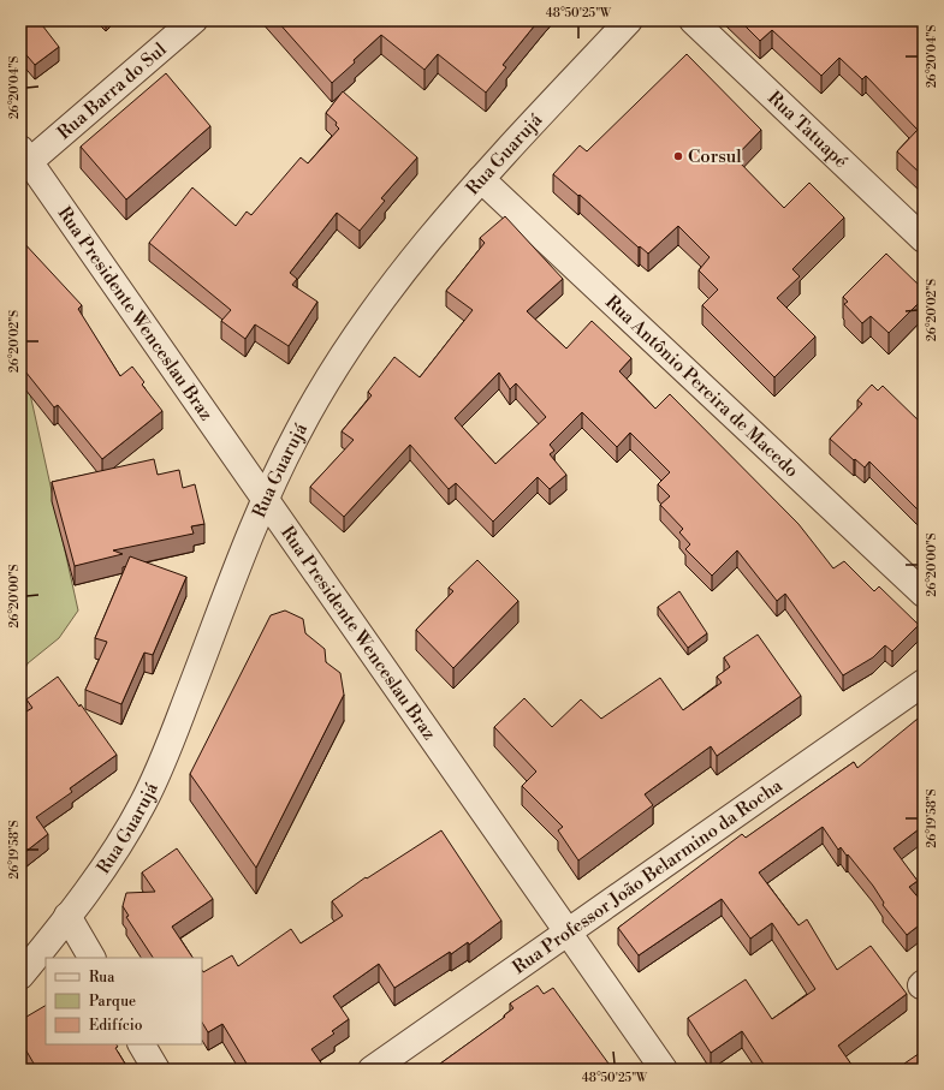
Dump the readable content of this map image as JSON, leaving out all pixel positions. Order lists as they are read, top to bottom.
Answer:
{
  "streets": {
    "street": [
      "Rua Barra do Sul",
      "Rua Tatuapé",
      "Rua Guarujá",
      "Rua Presidente Wenceslau Braz",
      "Rua Antônio Pereira de Macedo",
      "Rua Professor João Belarmino da Rocha"
    ]
  },
  "crossings": [
    ["Rua Barra do Sul", "Rua Presidente Wenceslau Braz"],
    ["Rua Guarujá", "Rua Presidente Wenceslau Braz"],
    ["Rua Guarujá", "Rua Antônio Pereira de Macedo"],
    ["Rua Presidente Wenceslau Braz", "Rua Professor João Belarmino da Rocha"]
  ],
  "places": ["Corsul"],
  "legend": ["Rua", "Parque", "Edifício"],
  "coordinates": [
    "48°50'25\"W",
    "26°20'04\"S",
    "26°20'02\"S",
    "26°20'00\"S",
    "26°19'58\"S"
  ]
}
